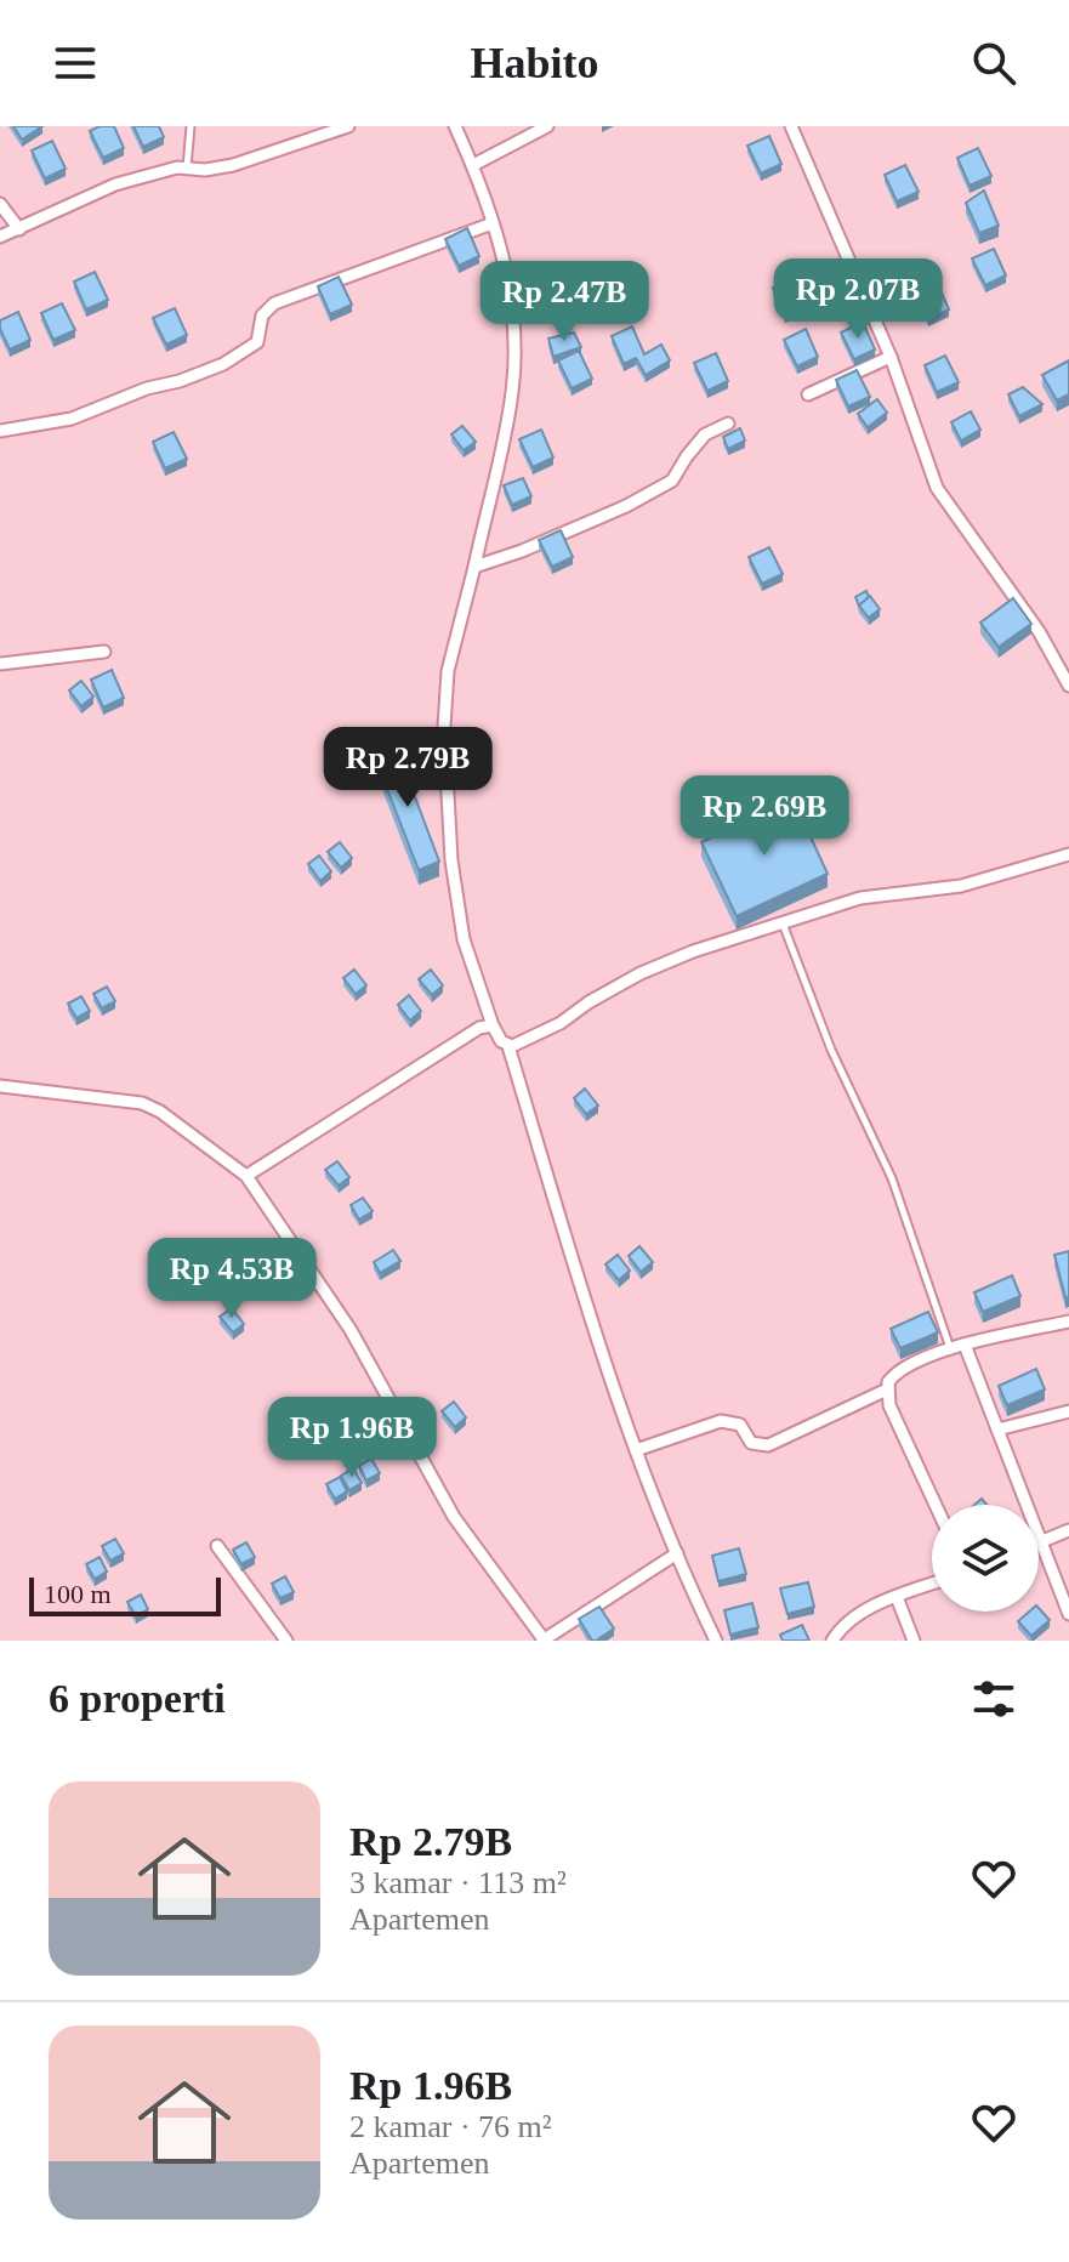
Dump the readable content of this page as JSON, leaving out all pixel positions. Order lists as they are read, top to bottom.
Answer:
{
  "scale_bar": "100 m",
  "page": {
    "header": "Habito",
    "price": [
      "Rp 2.07B",
      "Rp 2.47B",
      "Rp 2.79B",
      "Rp 2.69B",
      "Rp 4.53B",
      "Rp 1.96B"
    ],
    "scale": "100 m",
    "heading": "6 properti",
    "list": [
      {
        "name": "Rp 2.79B",
        "note": "3 kamar · 113 m² · Apartemen"
      },
      {
        "name": "Rp 1.96B",
        "note": "2 kamar · 76 m² · Apartemen"
      }
    ]
  }
}
